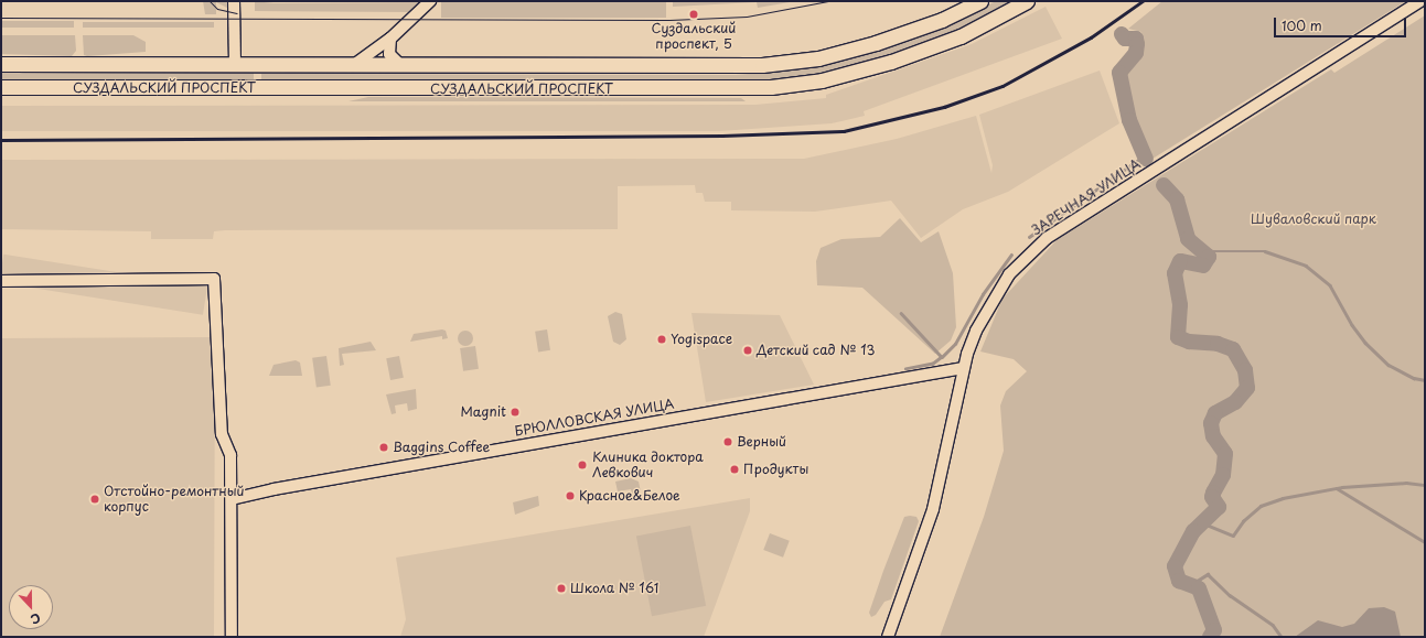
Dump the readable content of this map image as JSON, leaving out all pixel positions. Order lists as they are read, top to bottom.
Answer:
{
  "streets": {
    "main road": ["СУЗДАЛЬСКИЙ ПРОСПЕКТ"],
    "street": ["ЗАРЕЧНАЯ УЛИЦА", "БРЮЛЛОВСКАЯ УЛИЦА"]
  },
  "crossings": [
    ["ЗАРЕЧНАЯ УЛИЦА", "БРЮЛЛОВСКАЯ УЛИЦА"]
  ],
  "parks": ["Шуваловский парк"],
  "places": [
    "Суздальский проспект, 5",
    "Yogispace",
    "Детский сад № 13",
    "Magnit",
    "Верный",
    "Baggins Coffee",
    "Клиника доктора Левкович",
    "Продукты",
    "Красное&Белое",
    "Отстойно-ремонтный корпус",
    "Школа № 161"
  ],
  "scale_bar": "100 m",
  "north": "bottom"
}
